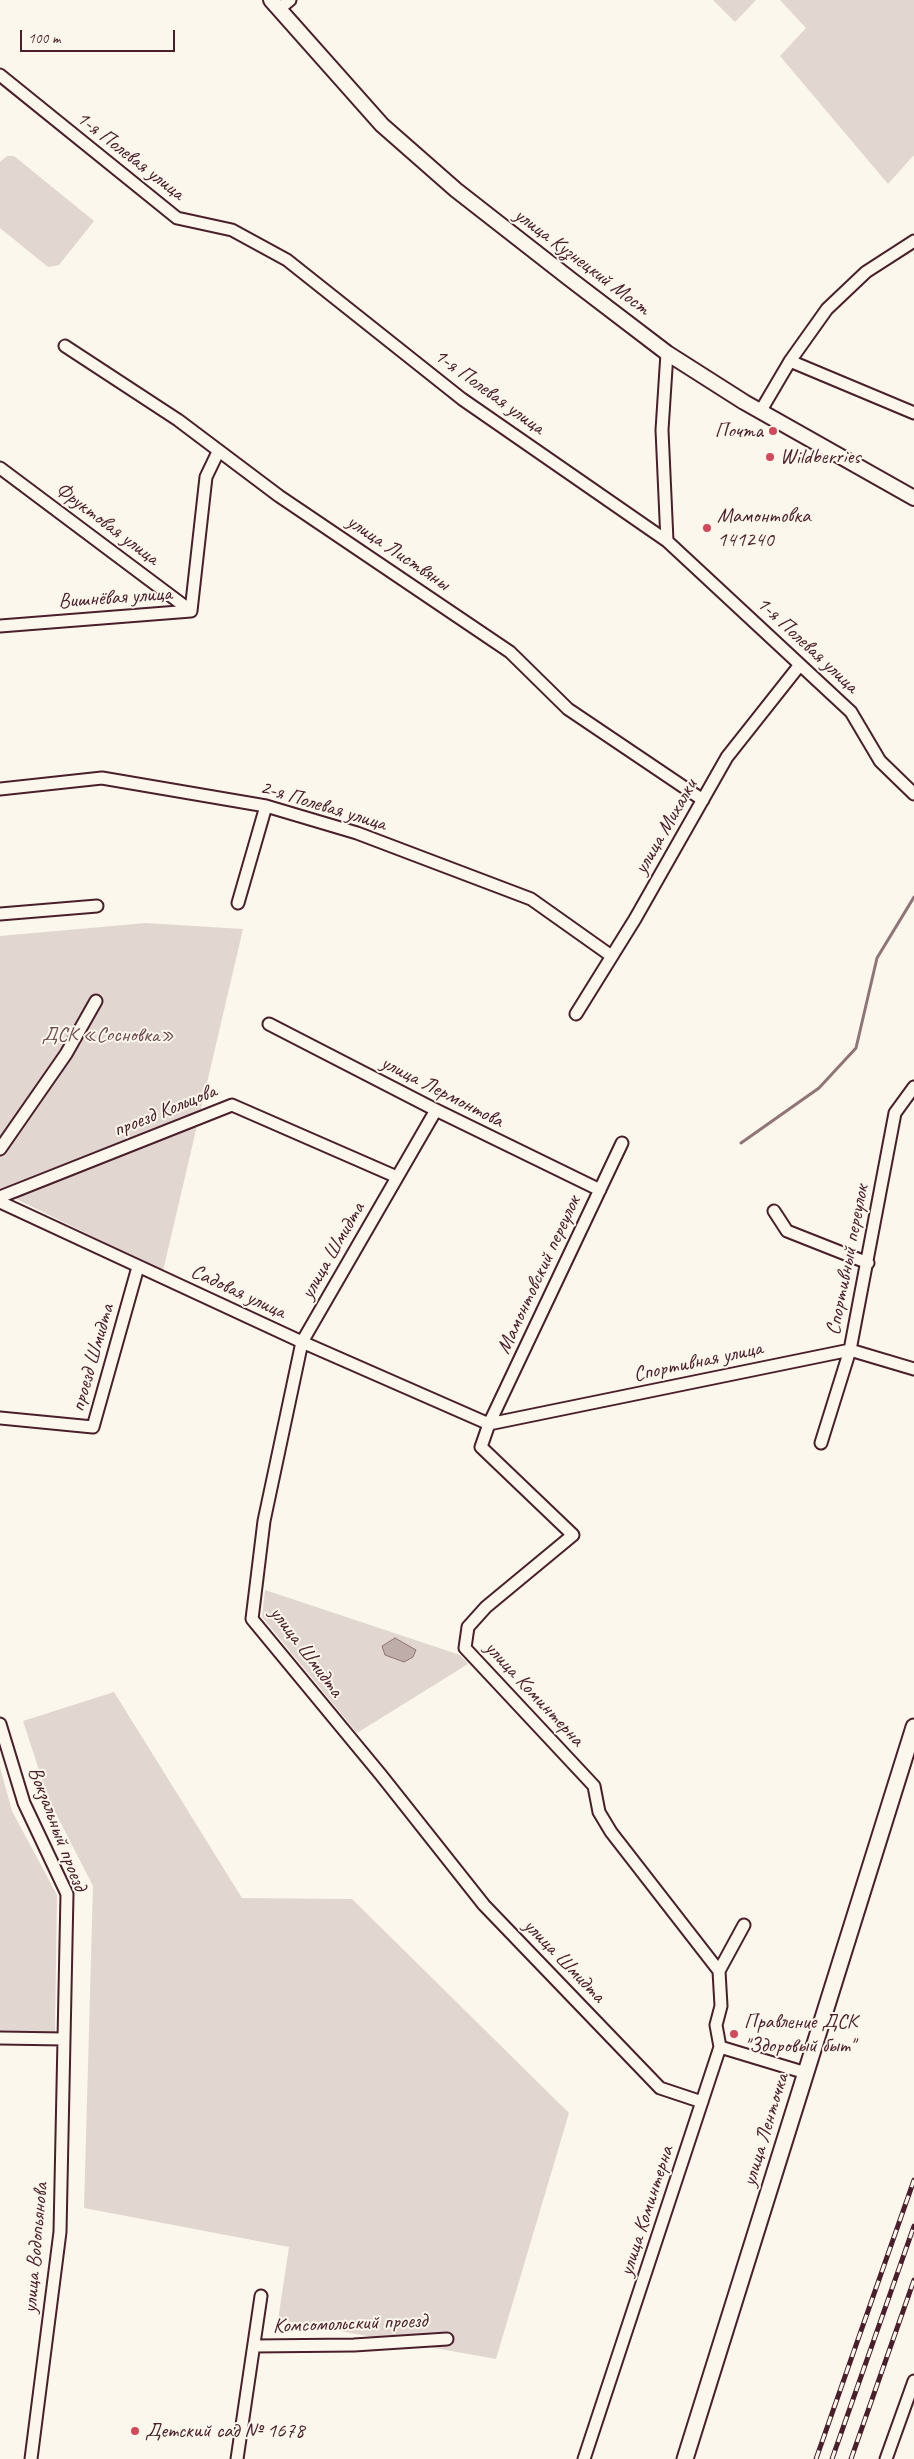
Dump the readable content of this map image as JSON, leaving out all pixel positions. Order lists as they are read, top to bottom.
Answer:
{
  "streets": {
    "main road": ["улица Ленточка"],
    "street": [
      "1-я Полевая улица",
      "улица Кузнецкий Мост",
      "Фруктовая улица",
      "улица Листвяны",
      "Вишнёвая улица",
      "2-я Полевая улица",
      "улица Михалки",
      "улица Лермонтова",
      "проезд Кольцова",
      "улица Шмидта",
      "Спортивный переулок",
      "Мамонтовский переулок",
      "Садовая улица",
      "проезд Шмидта",
      "Спортивная улица",
      "улица Коминтерна",
      "Вокзальный проезд",
      "улица Водопьянова",
      "Комсомольский проезд"
    ]
  },
  "crossings": [
    ["1-я Полевая улица", "улица Михалки"],
    ["Фруктовая улица", "Вишнёвая улица"],
    ["улица Листвяны", "Вишнёвая улица"],
    ["улица Листвяны", "улица Михалки"],
    ["2-я Полевая улица", "улица Михалки"],
    ["улица Лермонтова", "улица Шмидта"],
    ["улица Лермонтова", "Мамонтовский переулок"],
    ["проезд Кольцова", "улица Шмидта"],
    ["улица Шмидта", "Садовая улица"],
    ["улица Шмидта", "улица Коминтерна"],
    ["Спортивный переулок", "Спортивная улица"],
    ["Мамонтовский переулок", "Садовая улица"],
    ["Мамонтовский переулок", "Спортивная улица"],
    ["Мамонтовский переулок", "улица Коминтерна"],
    ["Садовая улица", "проезд Шмидта"],
    ["Садовая улица", "Спортивная улица"],
    ["Садовая улица", "улица Коминтерна"],
    ["Спортивная улица", "улица Коминтерна"],
    ["Вокзальный проезд", "улица Водопьянова"]
  ],
  "parks": ["ДСК «Сосновка»"],
  "places": [
    "Почта",
    "Wildberries",
    "Мамонтовка 141240",
    "Правление ДСК \"Здоровый быт\"",
    "Детский сад № 1678"
  ],
  "scale_bar": "100 m"
}
